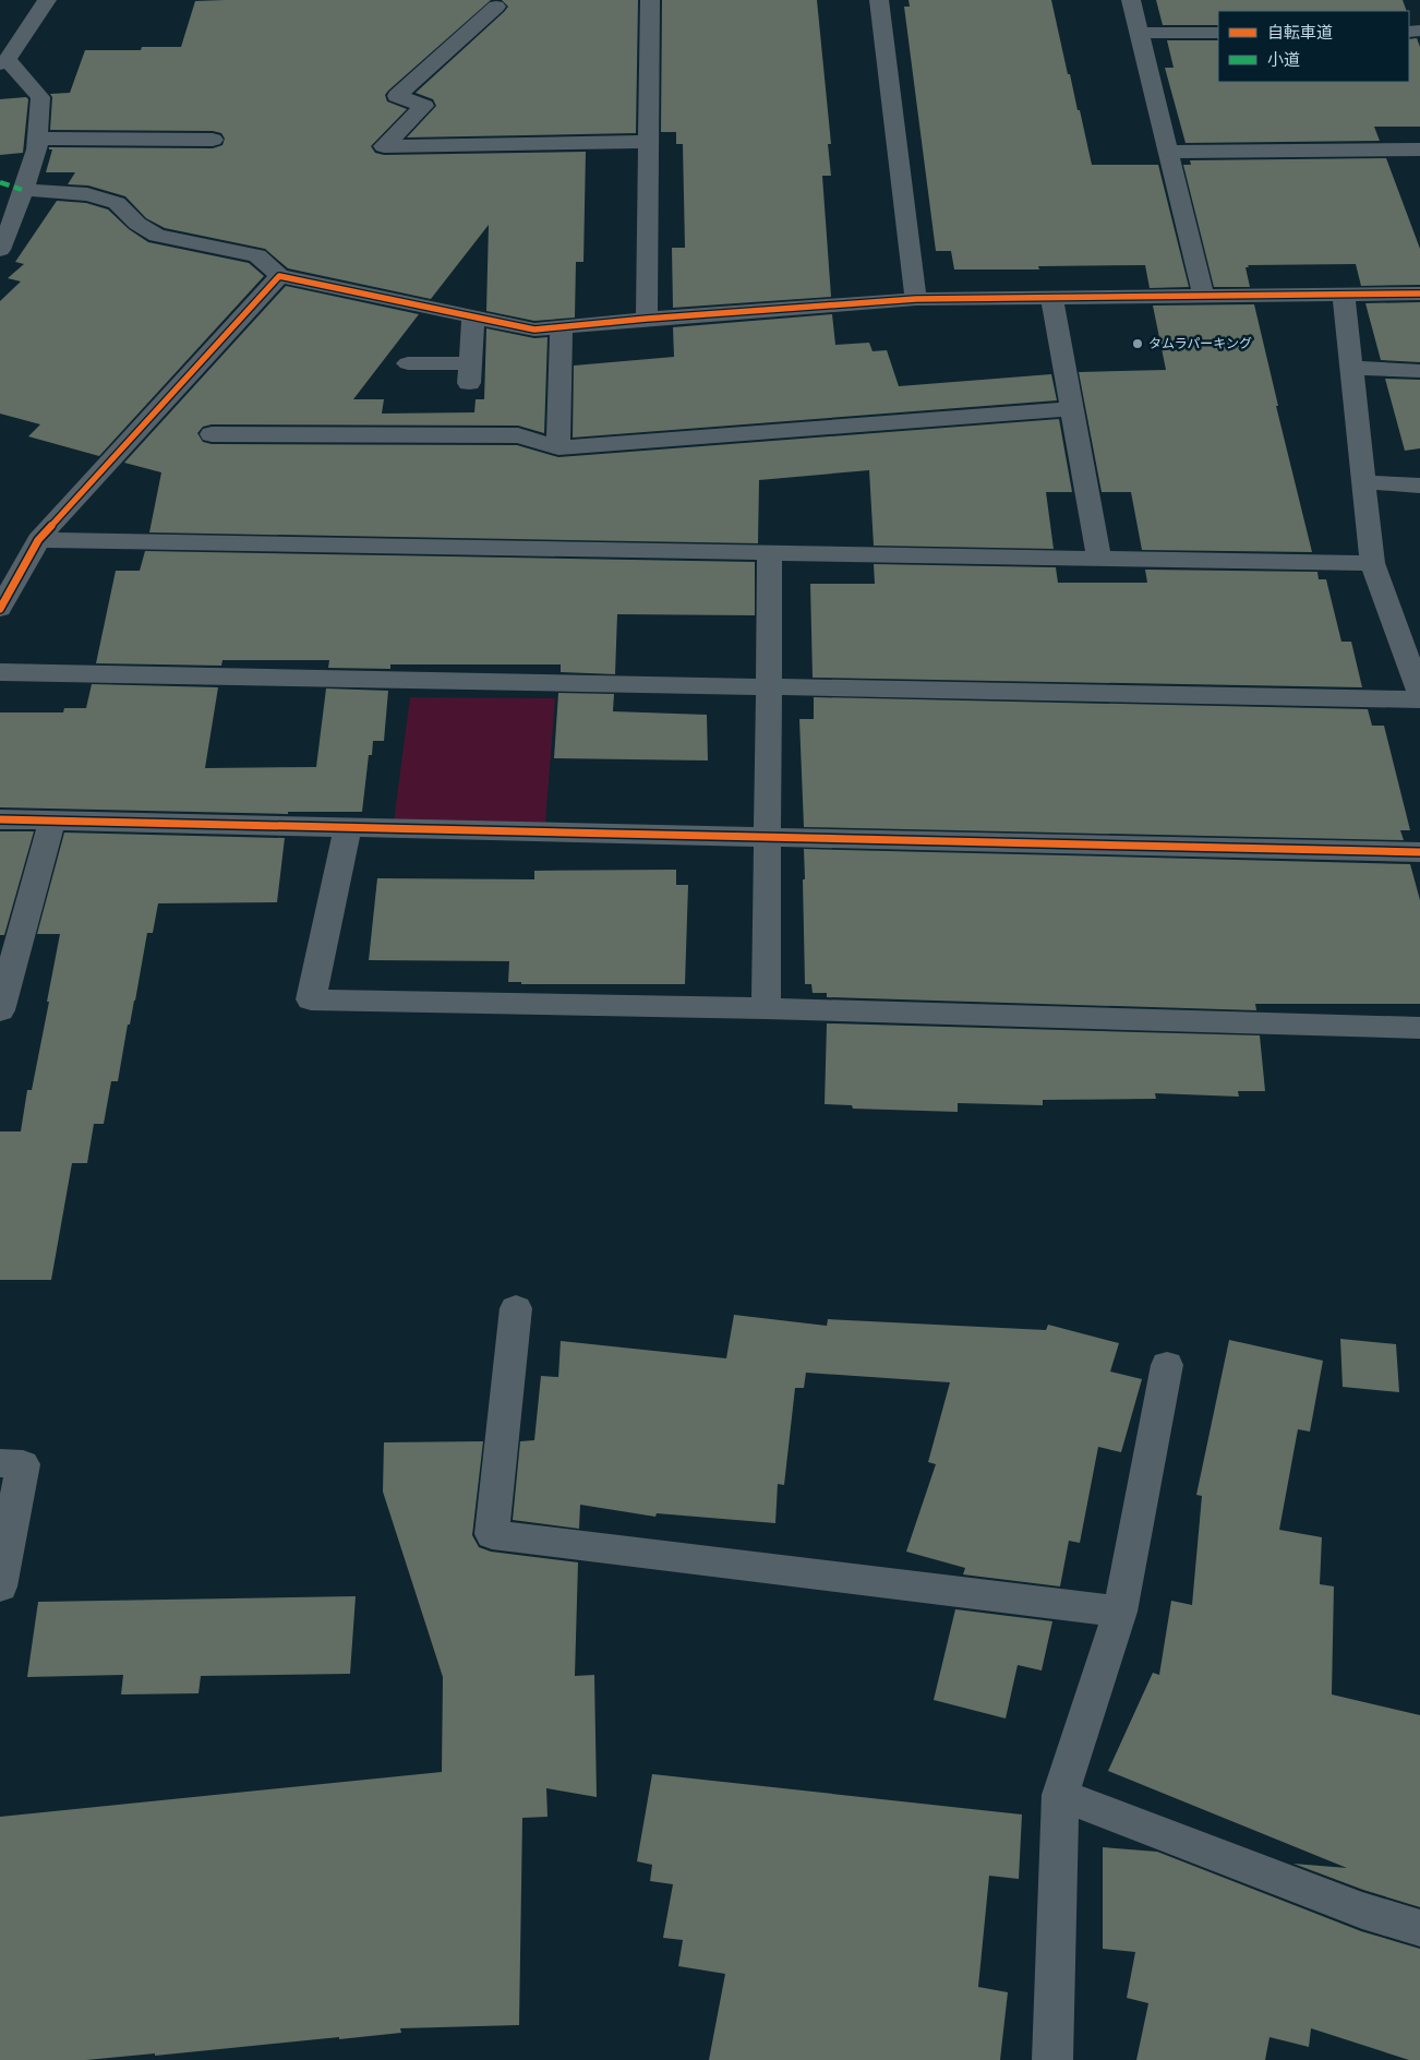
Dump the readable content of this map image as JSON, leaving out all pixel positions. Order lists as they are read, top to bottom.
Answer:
{
  "places": ["タムラパーキング"],
  "legend": ["自転車道", "小道"]
}
